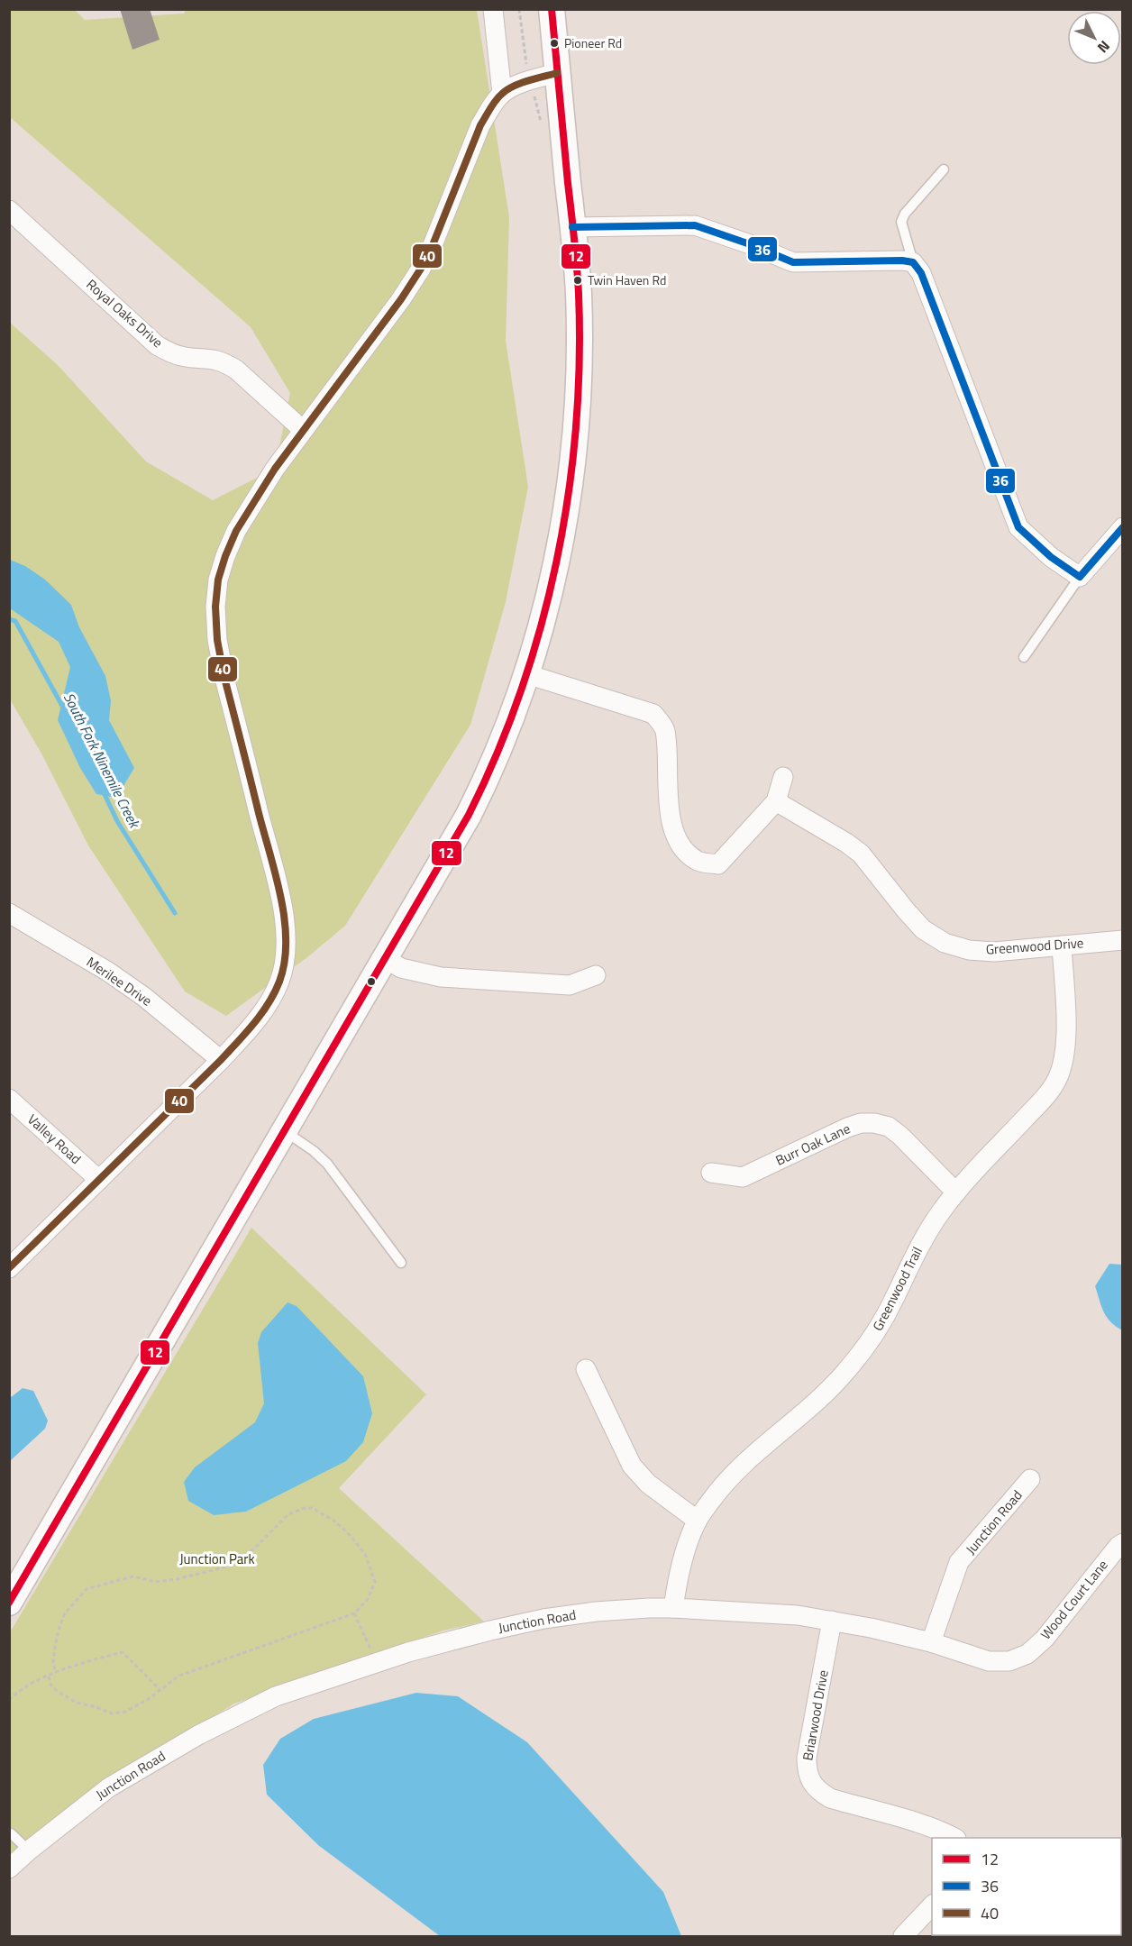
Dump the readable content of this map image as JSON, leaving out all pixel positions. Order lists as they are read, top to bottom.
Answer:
{
  "streets": {
    "street": [
      "Royal Oaks Drive",
      "Greenwood Drive",
      "Merilee Drive",
      "Valley Road",
      "Burr Oak Lane",
      "Greenwood Trail",
      "Junction Road",
      "Wood Court Lane",
      "Briarwood Drive"
    ]
  },
  "crossings": [
    ["Greenwood Drive", "Greenwood Trail"],
    ["Burr Oak Lane", "Greenwood Trail"],
    ["Greenwood Trail", "Junction Road"],
    ["Junction Road", "Wood Court Lane"],
    ["Junction Road", "Briarwood Drive"]
  ],
  "water": ["South Fork Ninemile Creek"],
  "parks": ["Junction Park"],
  "places": ["Pioneer Rd", "Twin Haven Rd"],
  "lines": ["transit line 12", "transit line 40", "transit line 36"],
  "legend": ["12", "36", "40"],
  "north": "bottom right"
}
